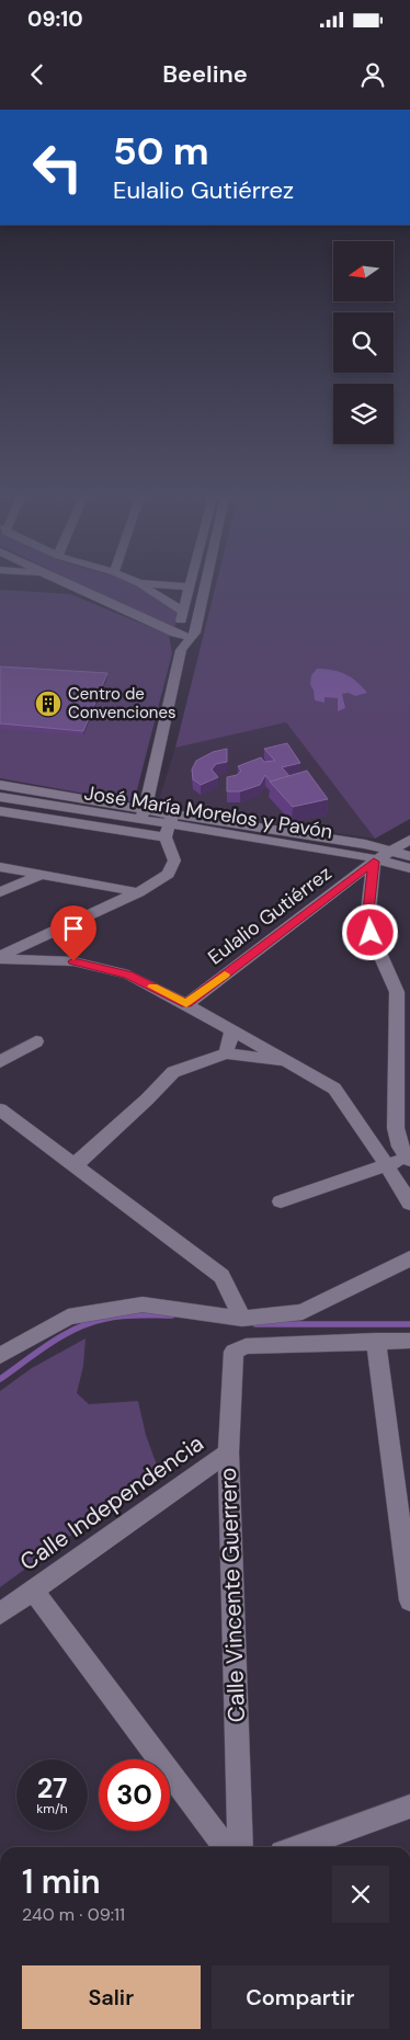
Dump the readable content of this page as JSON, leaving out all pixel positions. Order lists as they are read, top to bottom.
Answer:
{
  "streets": {
    "street": [
      "José María Morelos y Pavón",
      "Eulalio Gutiérrez",
      "Calle Independencia",
      "Calle Vincente Guerrero"
    ]
  },
  "crossings": [
    ["José María Morelos y Pavón", "Eulalio Gutiérrez"],
    ["Calle Independencia", "Calle Vincente Guerrero"]
  ],
  "places": {
    "building": ["Centro de Convenciones"]
  },
  "north": "left",
  "page": {
    "status": "09:10",
    "header": "Beeline",
    "turn": ["50 m", "Eulalio Gutiérrez"],
    "speed": "27 km/h",
    "limit": "30",
    "heading": ["1 min", "240 m · 09:11"],
    "buttons": ["Salir", "Compartir"]
  }
}
